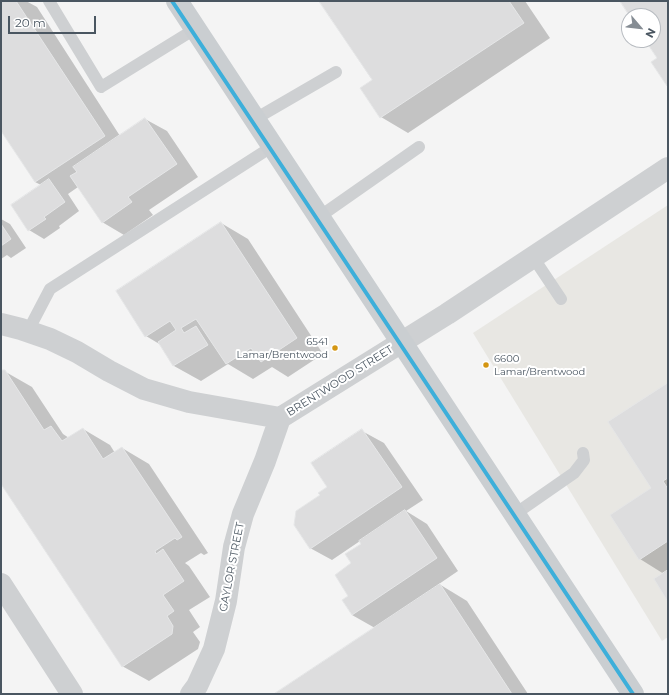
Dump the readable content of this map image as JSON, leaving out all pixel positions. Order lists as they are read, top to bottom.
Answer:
{
  "streets": {
    "street": ["BRENTWOOD STREET", "GAYLOR STREET"]
  },
  "crossings": [
    ["BRENTWOOD STREET", "GAYLOR STREET"]
  ],
  "places": ["6541 Lamar/Brentwood", "6600 Lamar/Brentwood"],
  "scale_bar": "20 m",
  "north": "bottom right"
}
